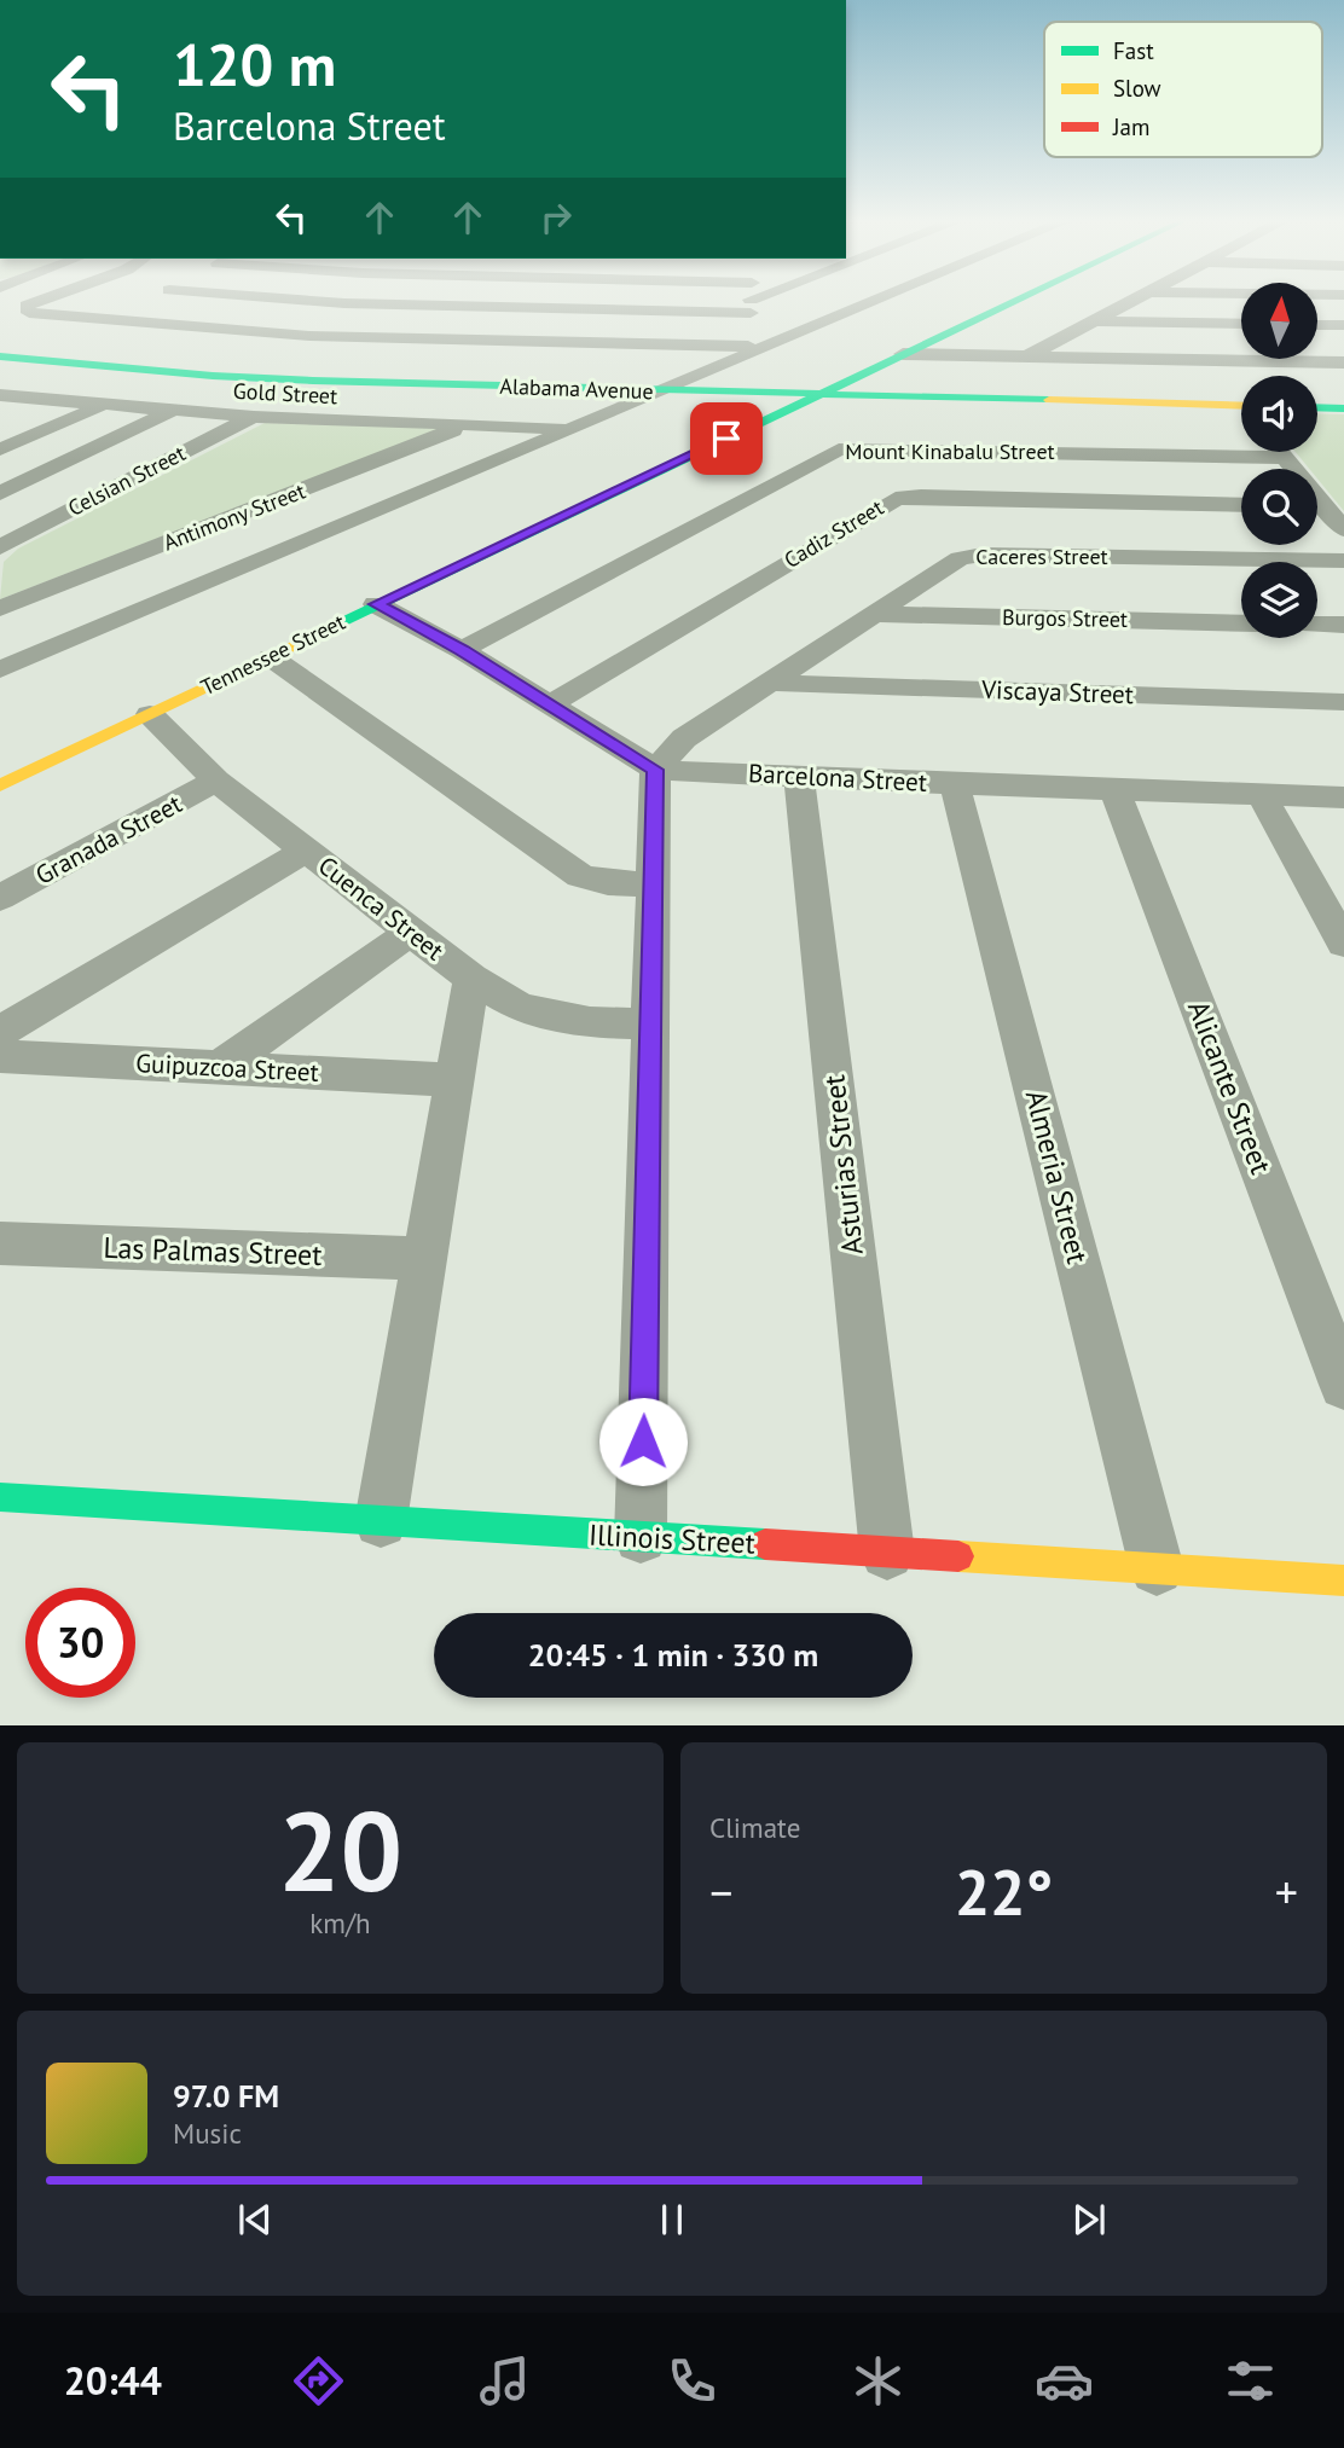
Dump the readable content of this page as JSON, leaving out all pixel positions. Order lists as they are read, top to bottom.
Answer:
{
  "streets": {
    "street": [
      "Alabama Avenue",
      "Gold Street",
      "Mount Kinabalu Street",
      "Celsian Street",
      "Antimony Street",
      "Cadiz Street",
      "Caceres Street",
      "Burgos Street",
      "Tennessee Street",
      "Viscaya Street",
      "Barcelona Street",
      "Granada Street",
      "Cuenca Street",
      "Guipuzcoa Street",
      "Alicante Street",
      "Asturias Street",
      "Almeria Street",
      "Las Palmas Street",
      "Illinois Street"
    ]
  },
  "crossings": [
    ["Alabama Avenue", "Tennessee Street"],
    ["Gold Street", "Celsian Street"],
    ["Gold Street", "Antimony Street"],
    ["Mount Kinabalu Street", "Barcelona Street"],
    ["Cadiz Street", "Barcelona Street"],
    ["Caceres Street", "Burgos Street"],
    ["Caceres Street", "Viscaya Street"],
    ["Caceres Street", "Barcelona Street"],
    ["Tennessee Street", "Barcelona Street"],
    ["Tennessee Street", "Cuenca Street"],
    ["Barcelona Street", "Alicante Street"],
    ["Barcelona Street", "Asturias Street"],
    ["Barcelona Street", "Almeria Street"],
    ["Granada Street", "Cuenca Street"],
    ["Asturias Street", "Illinois Street"],
    ["Almeria Street", "Illinois Street"]
  ],
  "legend": ["Fast", "Slow", "Jam"],
  "north": "top",
  "page": {
    "turn": ["120 m", "Barcelona Street"],
    "limit": "30",
    "trip": "20:45 · 1 min · 330 m",
    "tile": [
      ["20", "km/h"],
      "Climate"
    ],
    "heat": ["−", "22°", "+"],
    "song": ["97.0 FM", "Music"],
    "tabs": "20:44"
  }
}
